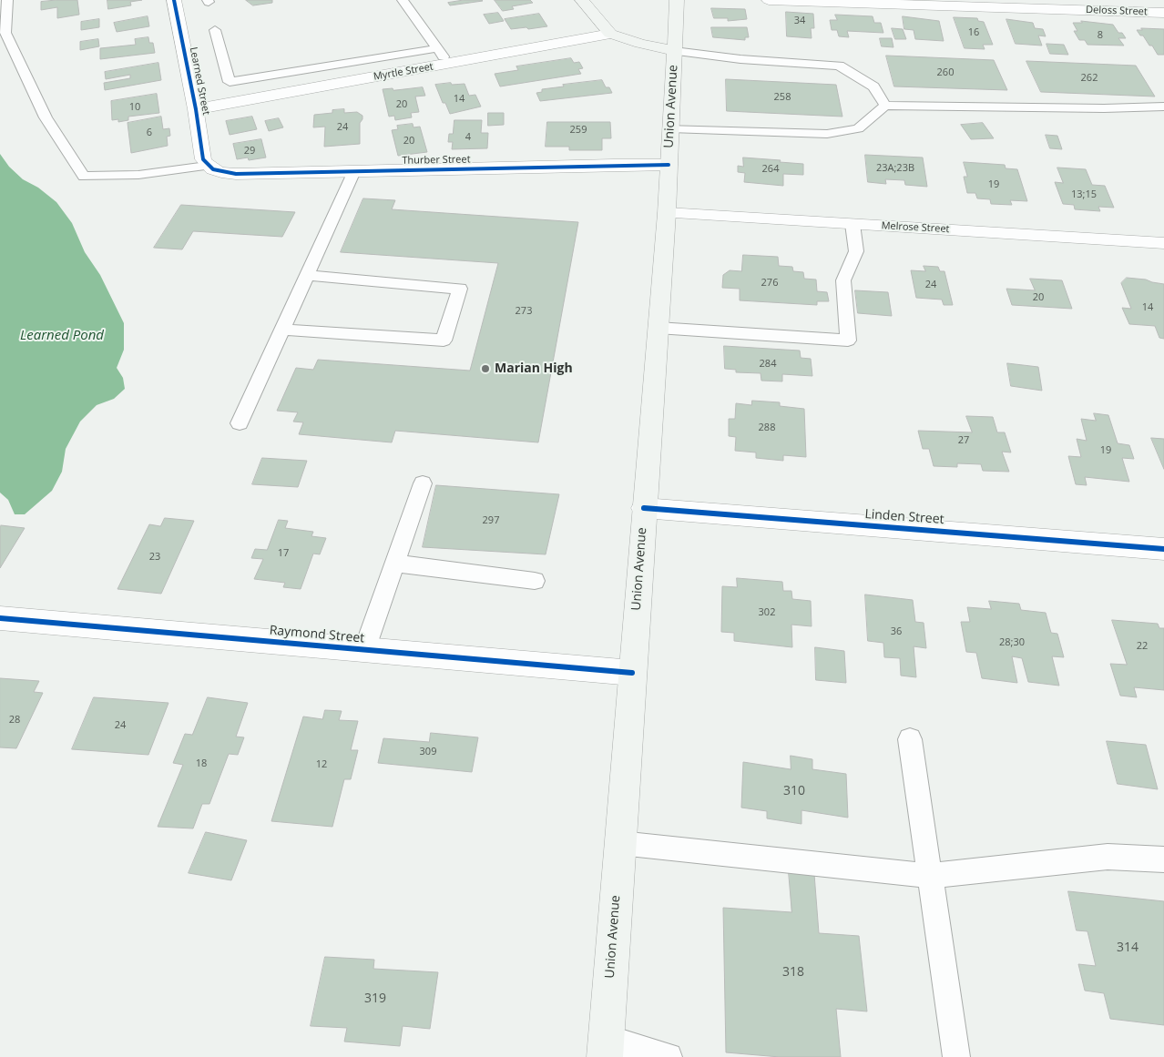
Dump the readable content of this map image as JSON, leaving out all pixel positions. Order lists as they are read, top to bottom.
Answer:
{
  "streets": {
    "main road": ["Union Avenue"],
    "street": [
      "Deloss Street",
      "Myrtle Street",
      "Learned Street",
      "Thurber Street",
      "Melrose Street",
      "Linden Street",
      "Raymond Street"
    ]
  },
  "crossings": [
    ["Myrtle Street", "Learned Street"],
    ["Learned Street", "Thurber Street"],
    ["Union Avenue", "Thurber Street"],
    ["Union Avenue", "Melrose Street"],
    ["Union Avenue", "Linden Street"],
    ["Union Avenue", "Raymond Street"]
  ],
  "water": ["Learned Pond"],
  "places": ["Marian High"],
  "house_numbers": [
    "34",
    "16",
    "8",
    "260",
    "262",
    "258",
    "14",
    "20",
    "10",
    "24",
    "259",
    "6",
    "4",
    "20",
    "29",
    "23A;23B",
    "264",
    "19",
    "13;15",
    "276",
    "24",
    "20",
    "14",
    "273",
    "284",
    "288",
    "27",
    "19",
    "297",
    "17",
    "23",
    "302",
    "36",
    "28;30",
    "22",
    "28",
    "24",
    "309",
    "18",
    "12",
    "310",
    "314",
    "318",
    "319"
  ]
}
